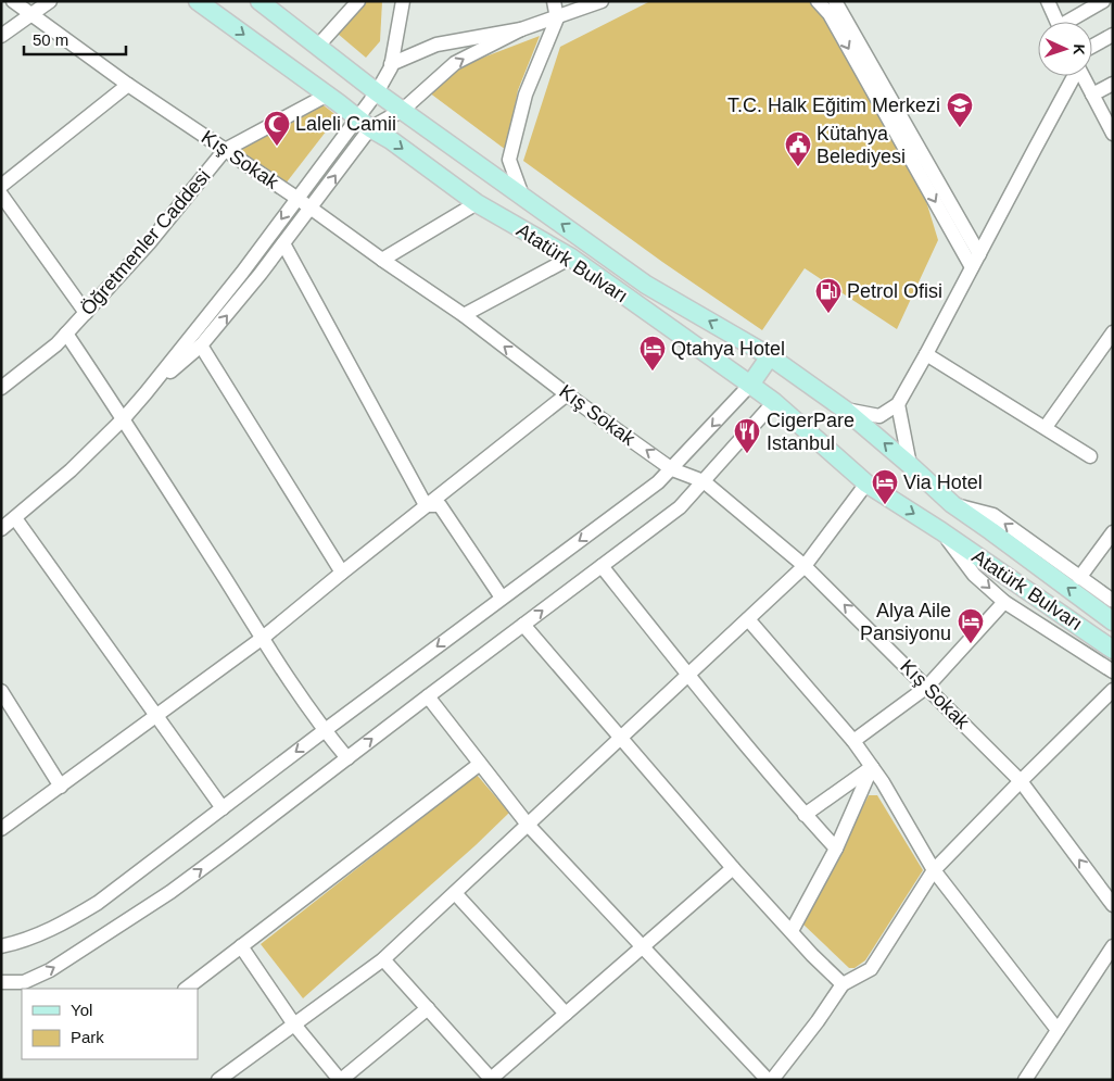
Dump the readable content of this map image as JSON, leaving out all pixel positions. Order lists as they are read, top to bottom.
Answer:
{
  "streets": {
    "main road": ["Atatürk Bulvarı"],
    "street": ["Kış Sokak", "Öğretmenler Caddesi"]
  },
  "crossings": [
    ["Kış Sokak", "Öğretmenler Caddesi"],
    ["Öğretmenler Caddesi", "Atatürk Bulvarı"]
  ],
  "places": {
    "school or university": ["T.C. Halk Eğitim Merkezi"],
    "mosque": ["Laleli Camii"],
    "public building": ["Kütahya Belediyesi"],
    "fuel station": ["Petrol Ofisi"],
    "hotel": ["Qtahya Hotel", "Via Hotel", "Alya Aile Pansiyonu"],
    "restaurant": ["CigerPare Istanbul"]
  },
  "legend": ["Yol", "Park"],
  "scale_bar": "50 m",
  "north": "right"
}
